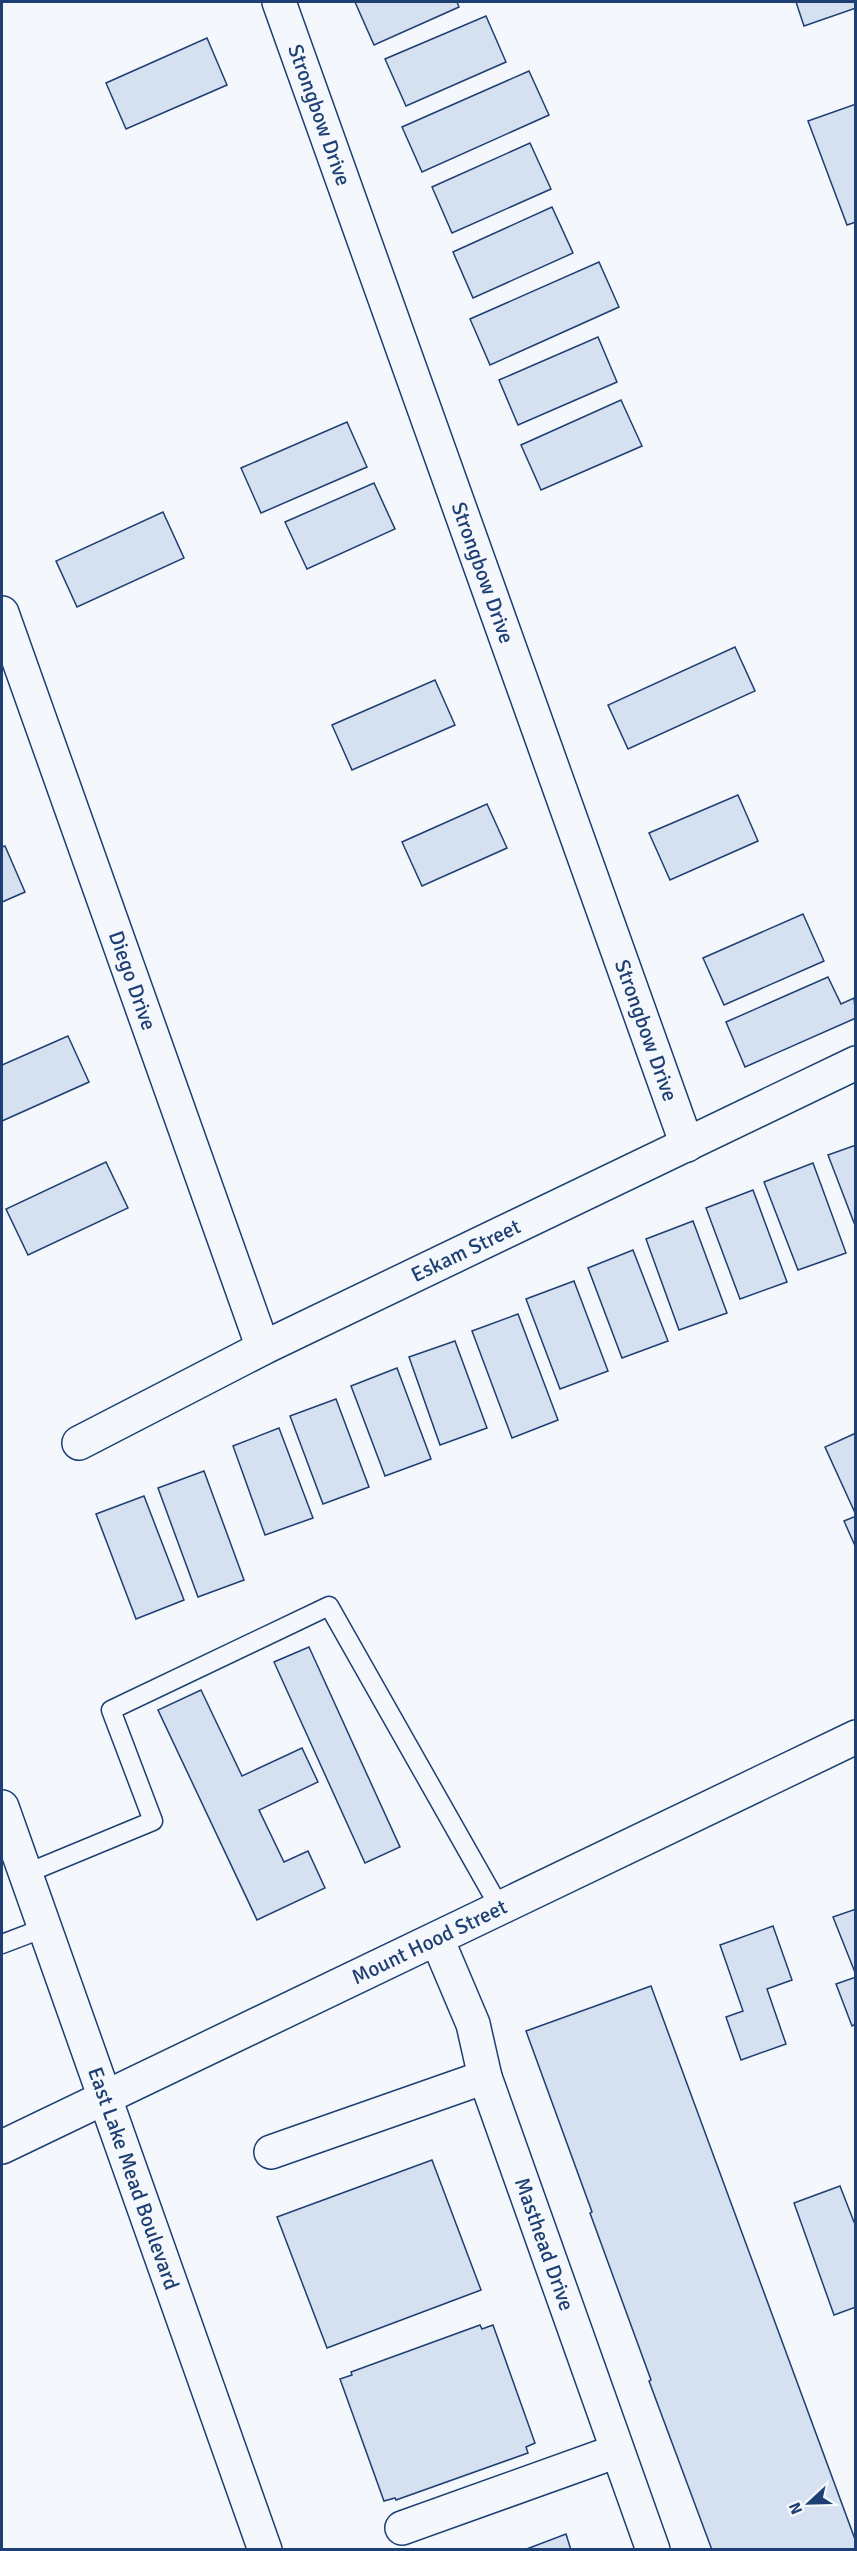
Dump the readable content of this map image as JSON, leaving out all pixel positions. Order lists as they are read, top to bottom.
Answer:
{
  "streets": {
    "street": [
      "Strongbow Drive",
      "Diego Drive",
      "Eskam Street",
      "Mount Hood Street",
      "East Lake Mead Boulevard",
      "Masthead Drive"
    ]
  },
  "crossings": [
    ["Strongbow Drive", "Eskam Street"],
    ["Diego Drive", "Eskam Street"],
    ["Mount Hood Street", "East Lake Mead Boulevard"],
    ["Mount Hood Street", "Masthead Drive"]
  ],
  "north": "left"
}
